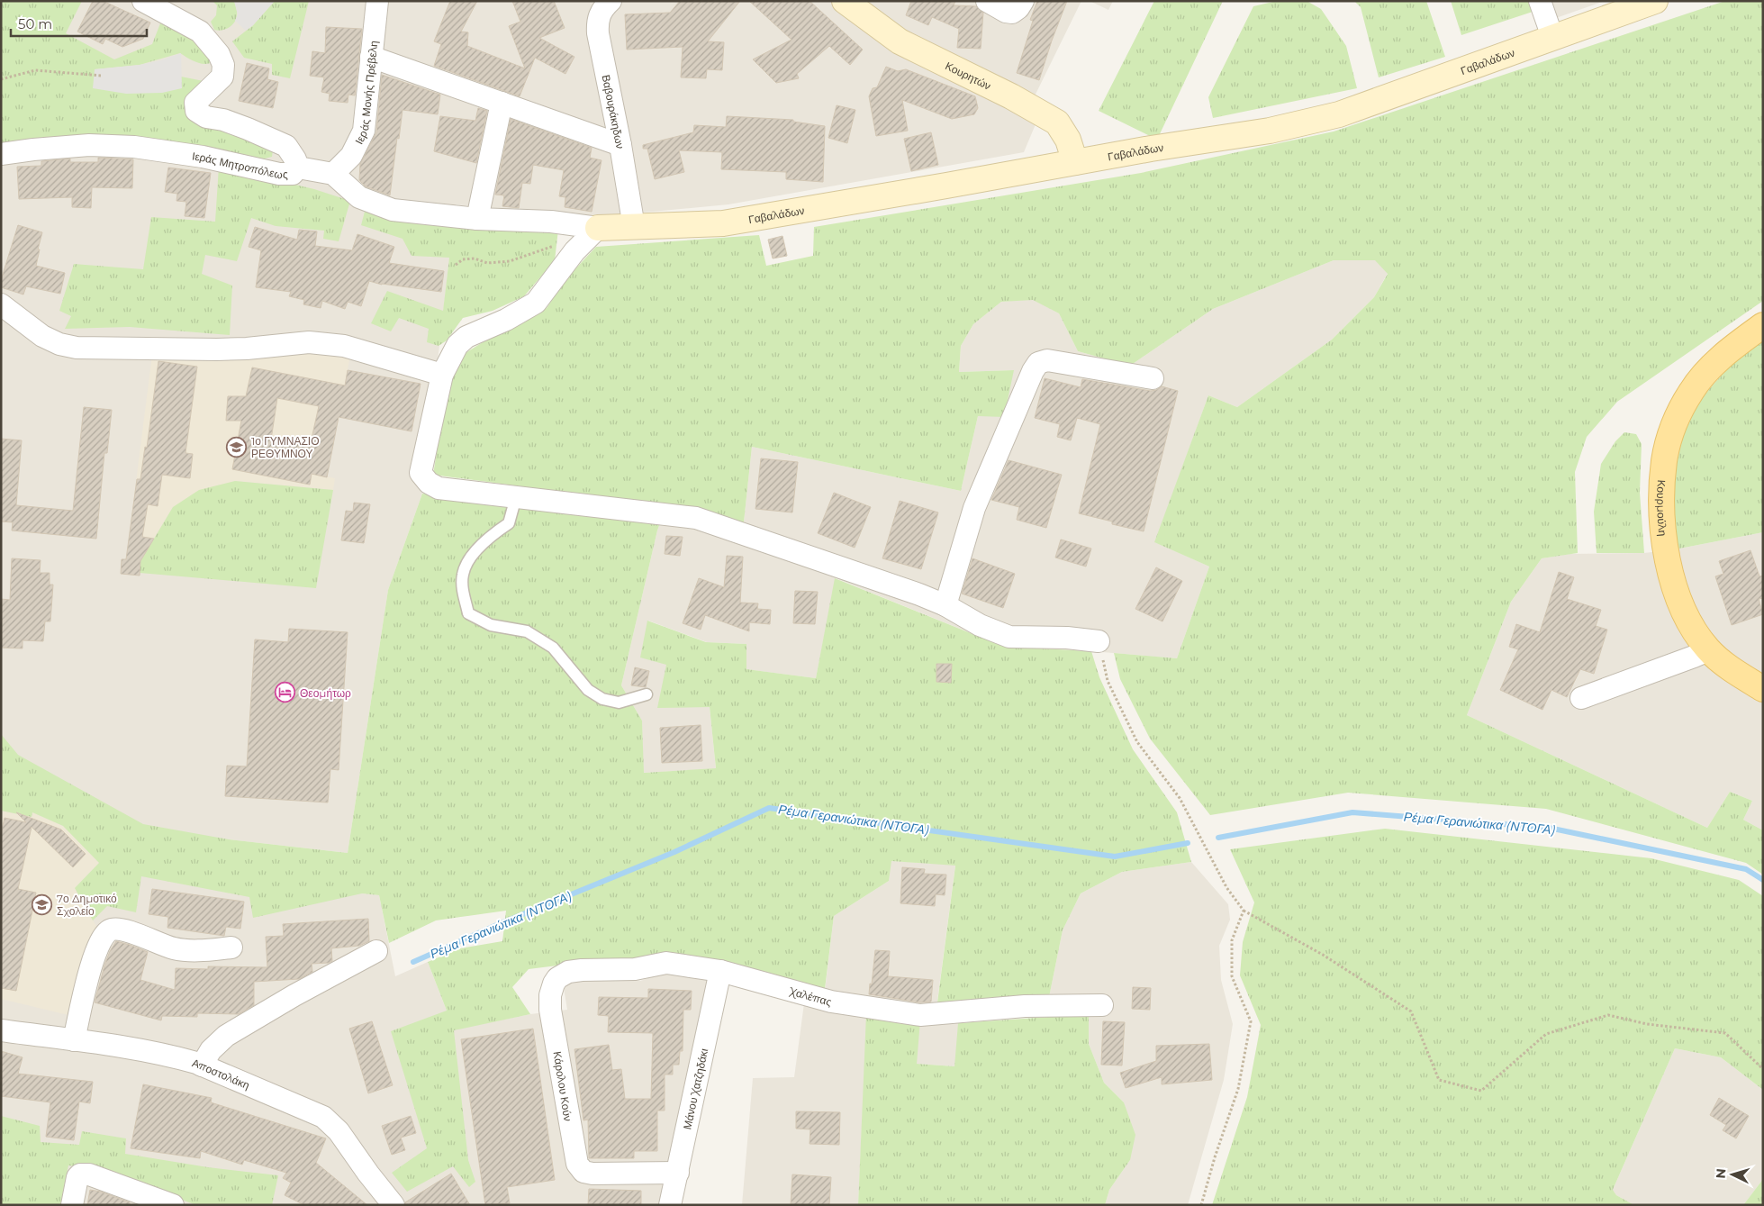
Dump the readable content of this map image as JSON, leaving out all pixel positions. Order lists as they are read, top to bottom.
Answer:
{
  "streets": {
    "main road": ["Κουρμούλη"],
    "street": [
      "Γαβαλάδων",
      "Κουρητών",
      "Ιεράς Μονής Πρέβελη",
      "Βαβουράκηδων",
      "Ιεράς Μητροπόλεως",
      "Χαλέπας",
      "Αποστολάκη",
      "Κάρολου Κούν",
      "Μάνου Χατζηδάκι"
    ]
  },
  "crossings": [
    ["Γαβαλάδων", "Κουρητών"],
    ["Γαβαλάδων", "Βαβουράκηδων"],
    ["Χαλέπας", "Κάρολου Κούν"],
    ["Χαλέπας", "Μάνου Χατζηδάκι"],
    ["Κάρολου Κούν", "Μάνου Χατζηδάκι"]
  ],
  "water": ["Ρέμα Γερανιώτικα (ΝΤΟΓΑ)"],
  "places": {
    "school or university": ["1ο ΓΥΜΝΑΣΙΟ ΡΕΘΥΜΝΟΥ", "7ο Δημοτικό Σχολείο"],
    "hotel": ["Θεομήτωρ"]
  },
  "scale_bar": "50 m",
  "north": "left"
}
